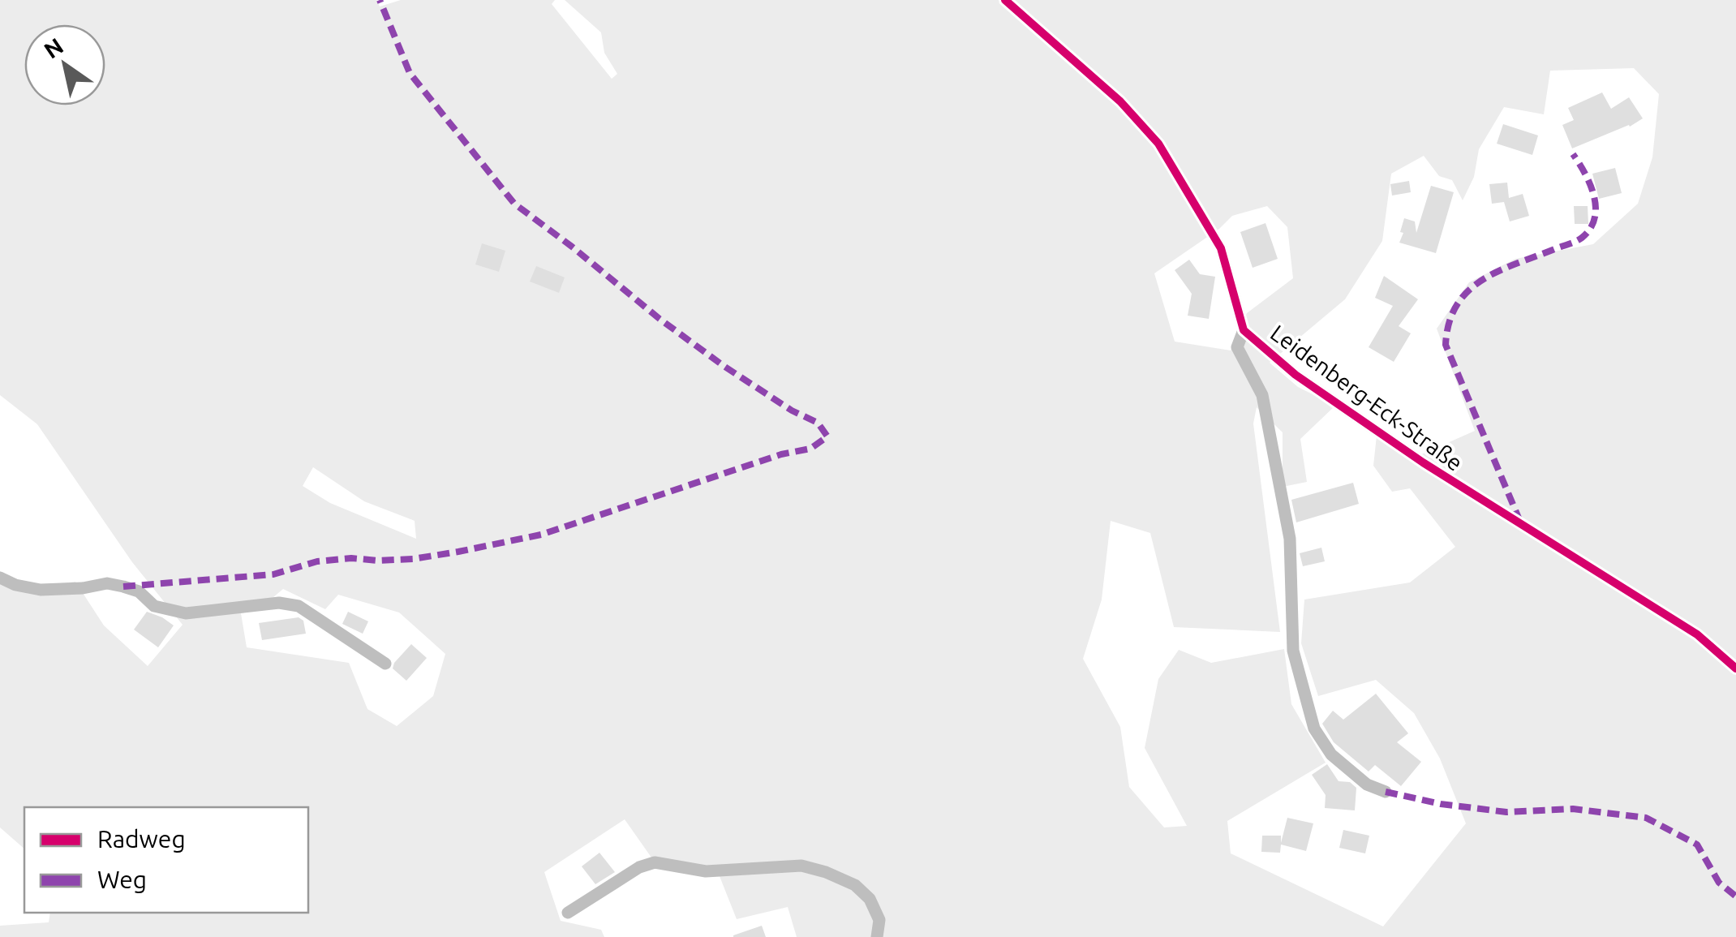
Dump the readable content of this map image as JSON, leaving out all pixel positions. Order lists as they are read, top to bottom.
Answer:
{
  "streets": {
    "street": ["Leidenberg-Eck-Straße"]
  },
  "legend": ["Radweg", "Weg"],
  "north": "top left"
}
